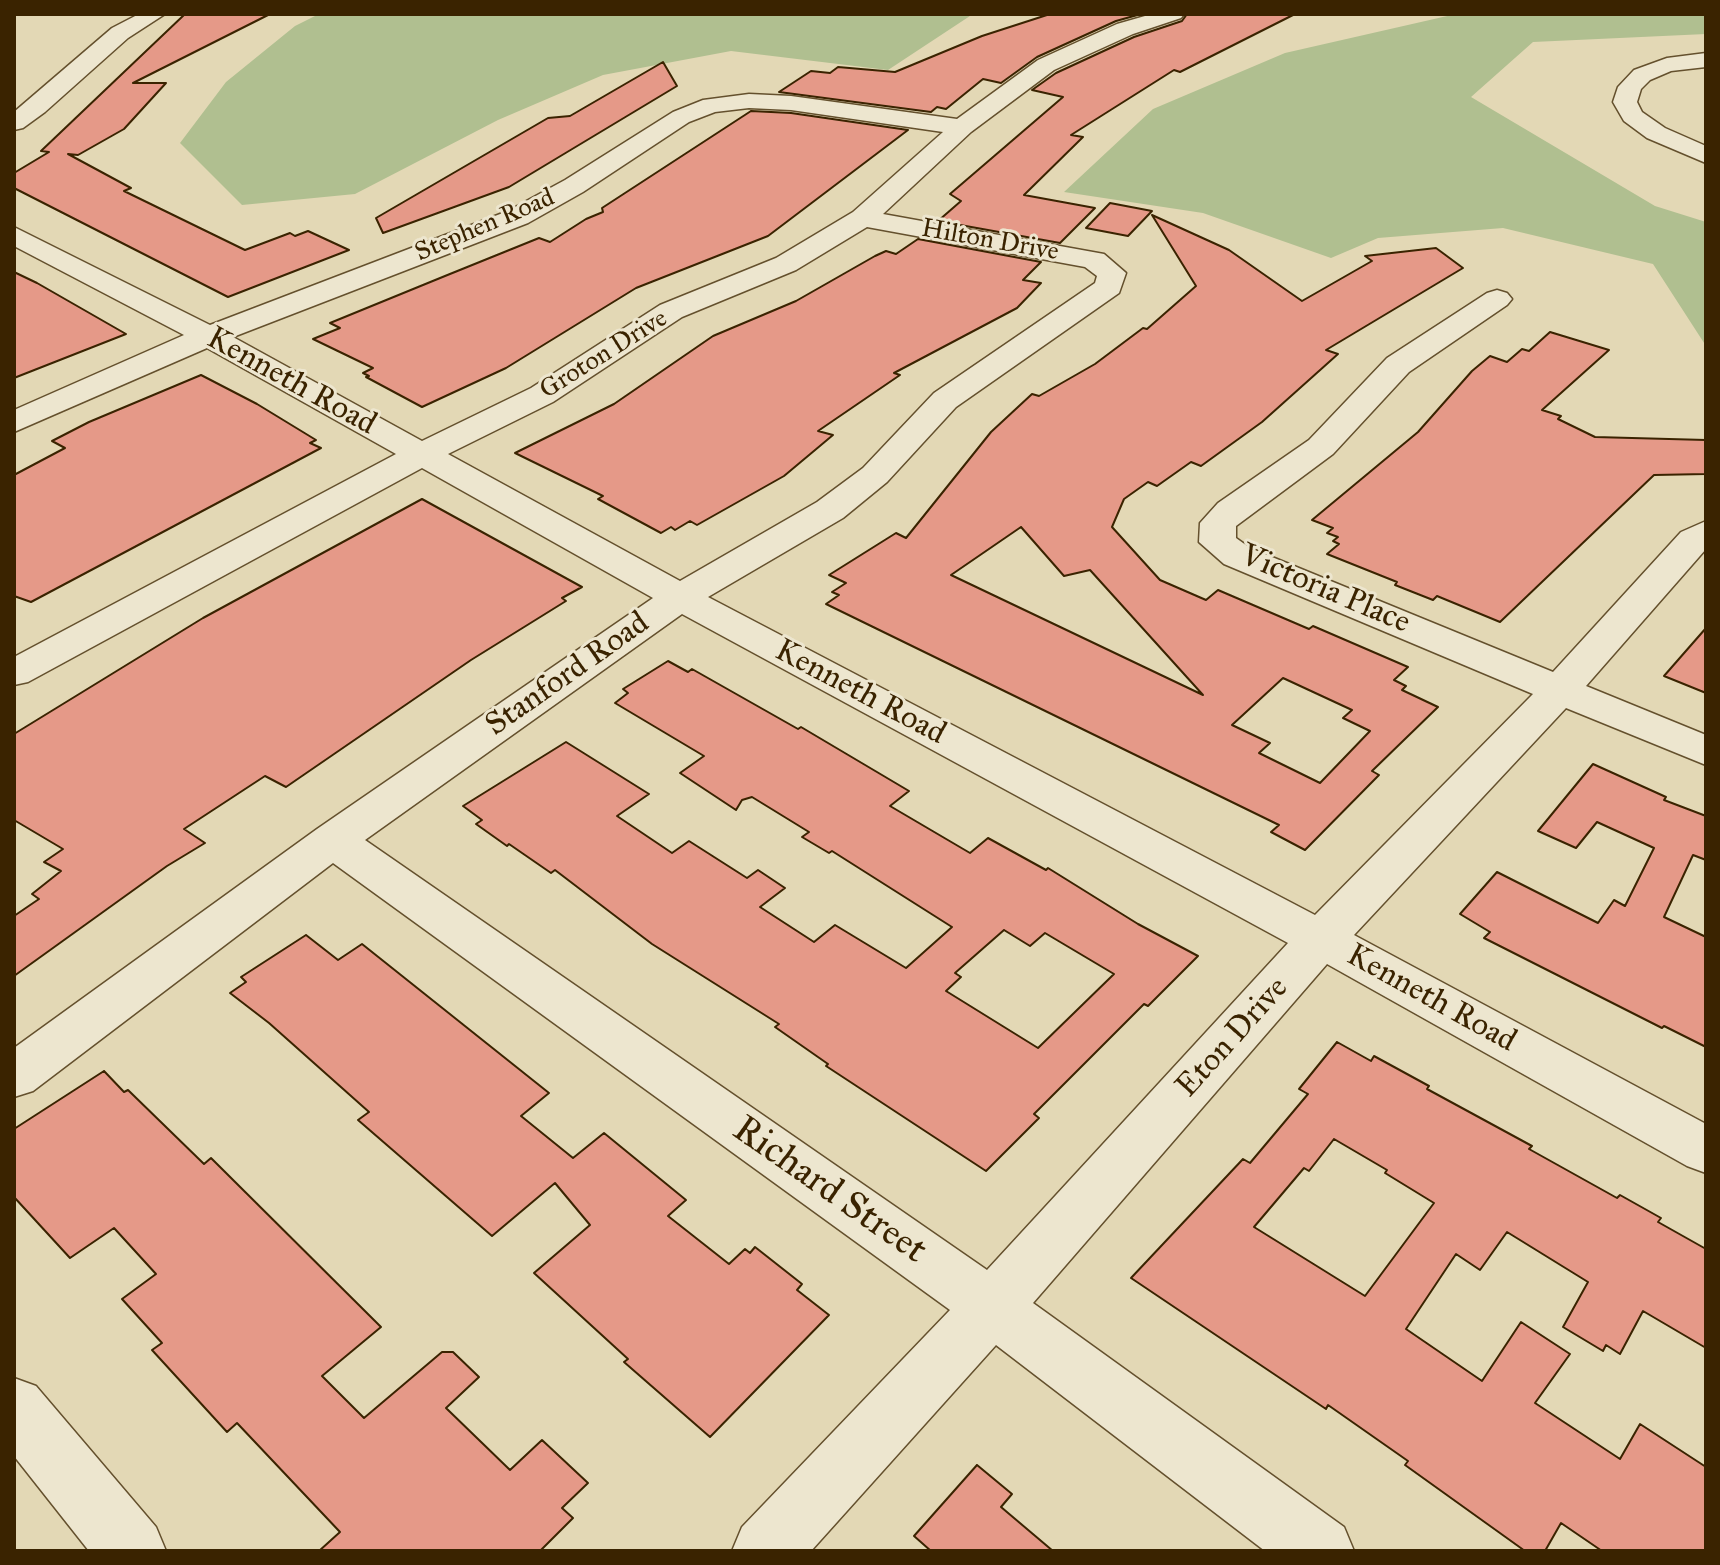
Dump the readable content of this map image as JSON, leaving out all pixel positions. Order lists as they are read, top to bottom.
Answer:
{
  "streets": {
    "street": [
      "Stephen Road",
      "Hilton Drive",
      "Groton Drive",
      "Kenneth Road",
      "Victoria Place",
      "Stanford Road",
      "Eton Drive",
      "Richard Street"
    ]
  },
  "crossings": [
    ["Stephen Road", "Groton Drive"],
    ["Stephen Road", "Kenneth Road"],
    ["Hilton Drive", "Groton Drive"],
    ["Hilton Drive", "Stanford Road"],
    ["Groton Drive", "Kenneth Road"],
    ["Kenneth Road", "Stanford Road"],
    ["Kenneth Road", "Eton Drive"],
    ["Victoria Place", "Eton Drive"],
    ["Stanford Road", "Richard Street"],
    ["Eton Drive", "Richard Street"]
  ]
}
